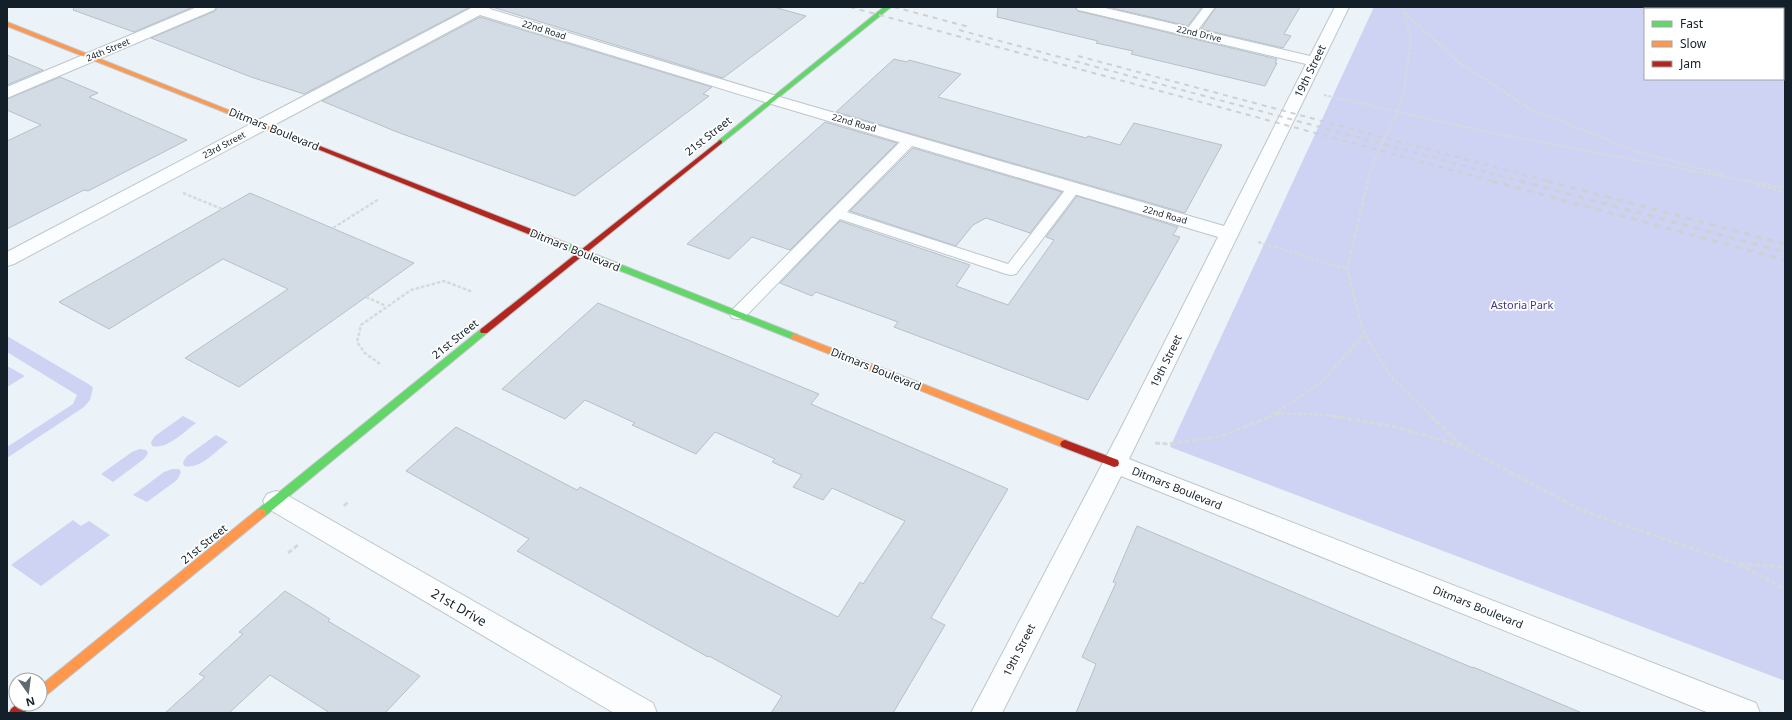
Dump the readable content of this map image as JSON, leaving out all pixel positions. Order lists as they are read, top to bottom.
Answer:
{
  "streets": {
    "street": [
      "22nd Road",
      "22nd Drive",
      "24th Street",
      "19th Street",
      "Ditmars Boulevard",
      "21st Street",
      "23rd Street",
      "21st Drive"
    ]
  },
  "crossings": [
    ["22nd Road", "19th Street"],
    ["22nd Road", "21st Street"],
    ["22nd Road", "23rd Street"],
    ["22nd Drive", "19th Street"],
    ["24th Street", "Ditmars Boulevard"],
    ["19th Street", "Ditmars Boulevard"],
    ["Ditmars Boulevard", "21st Street"],
    ["Ditmars Boulevard", "23rd Street"],
    ["21st Street", "21st Drive"]
  ],
  "parks": ["Astoria Park"],
  "legend": ["Fast", "Slow", "Jam"],
  "north": "bottom"
}
